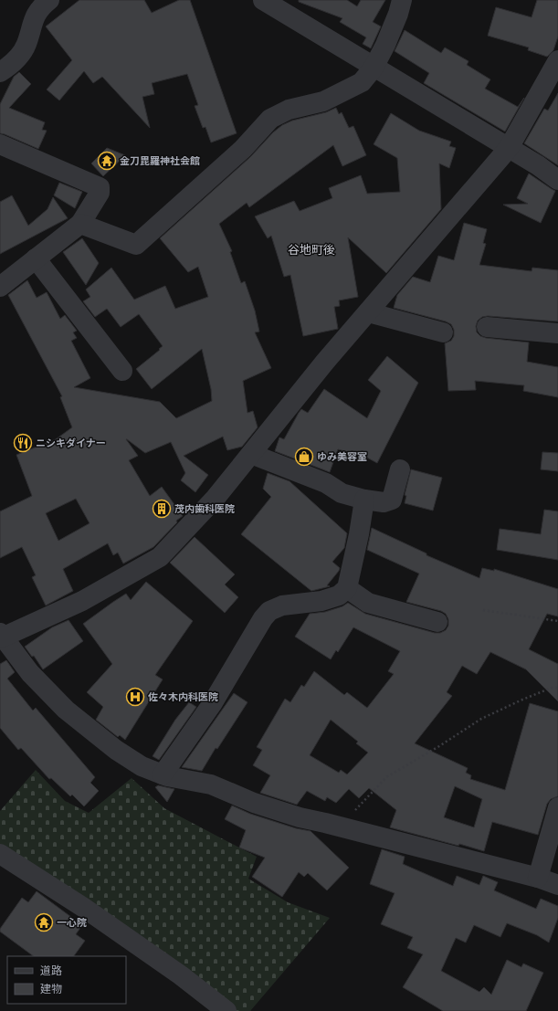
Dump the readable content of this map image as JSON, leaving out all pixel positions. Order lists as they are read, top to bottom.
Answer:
{
  "districts": ["谷地町後"],
  "places": {
    "temple": ["金刀毘羅神社会館", "一心院"],
    "restaurant": ["ニシキダイナー"],
    "shop": ["ゆみ美容室"],
    "building": ["茂内歯科医院"],
    "hospital": ["佐々木内科医院"]
  },
  "legend": ["道路", "建物"]
}
